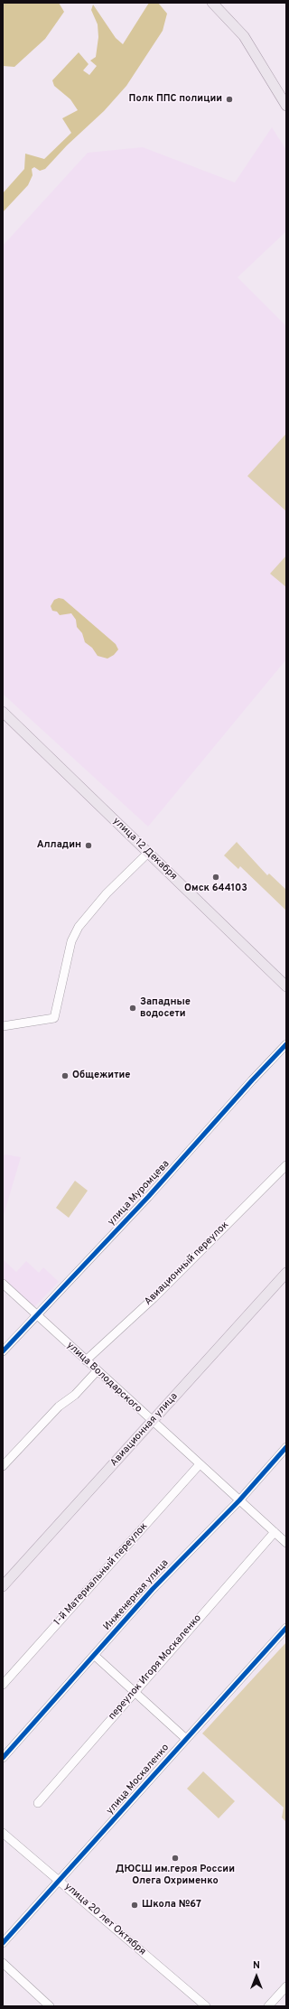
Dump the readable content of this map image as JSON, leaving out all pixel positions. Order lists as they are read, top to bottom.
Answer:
{
  "streets": {
    "main road": ["улица 12 Декабря", "Авиационная улица"],
    "street": [
      "улица Муромцева",
      "Авиационный переулок",
      "улица Володарского",
      "1-й Материальный переулок",
      "Инженерная улица",
      "переулок Игоря Москаленко",
      "улица Москаленко",
      "улица 20 лет Октября"
    ]
  },
  "crossings": [
    ["улица Муромцева", "улица Володарского"],
    ["Авиационный переулок", "улица Володарского"],
    ["улица Володарского", "Авиационная улица"],
    ["улица Володарского", "1-й Материальный переулок"],
    ["улица Володарского", "Инженерная улица"],
    ["улица Володарского", "переулок Игоря Москаленко"],
    ["улица Москаленко", "улица 20 лет Октября"]
  ],
  "places": [
    "Полк ППС полиции",
    "Алладин",
    "Омск 644103",
    "Западные водосети",
    "Общежитие",
    "ДЮСШ им.героя России Олега Охрименко",
    "Школа №67"
  ],
  "north": "top"
}
